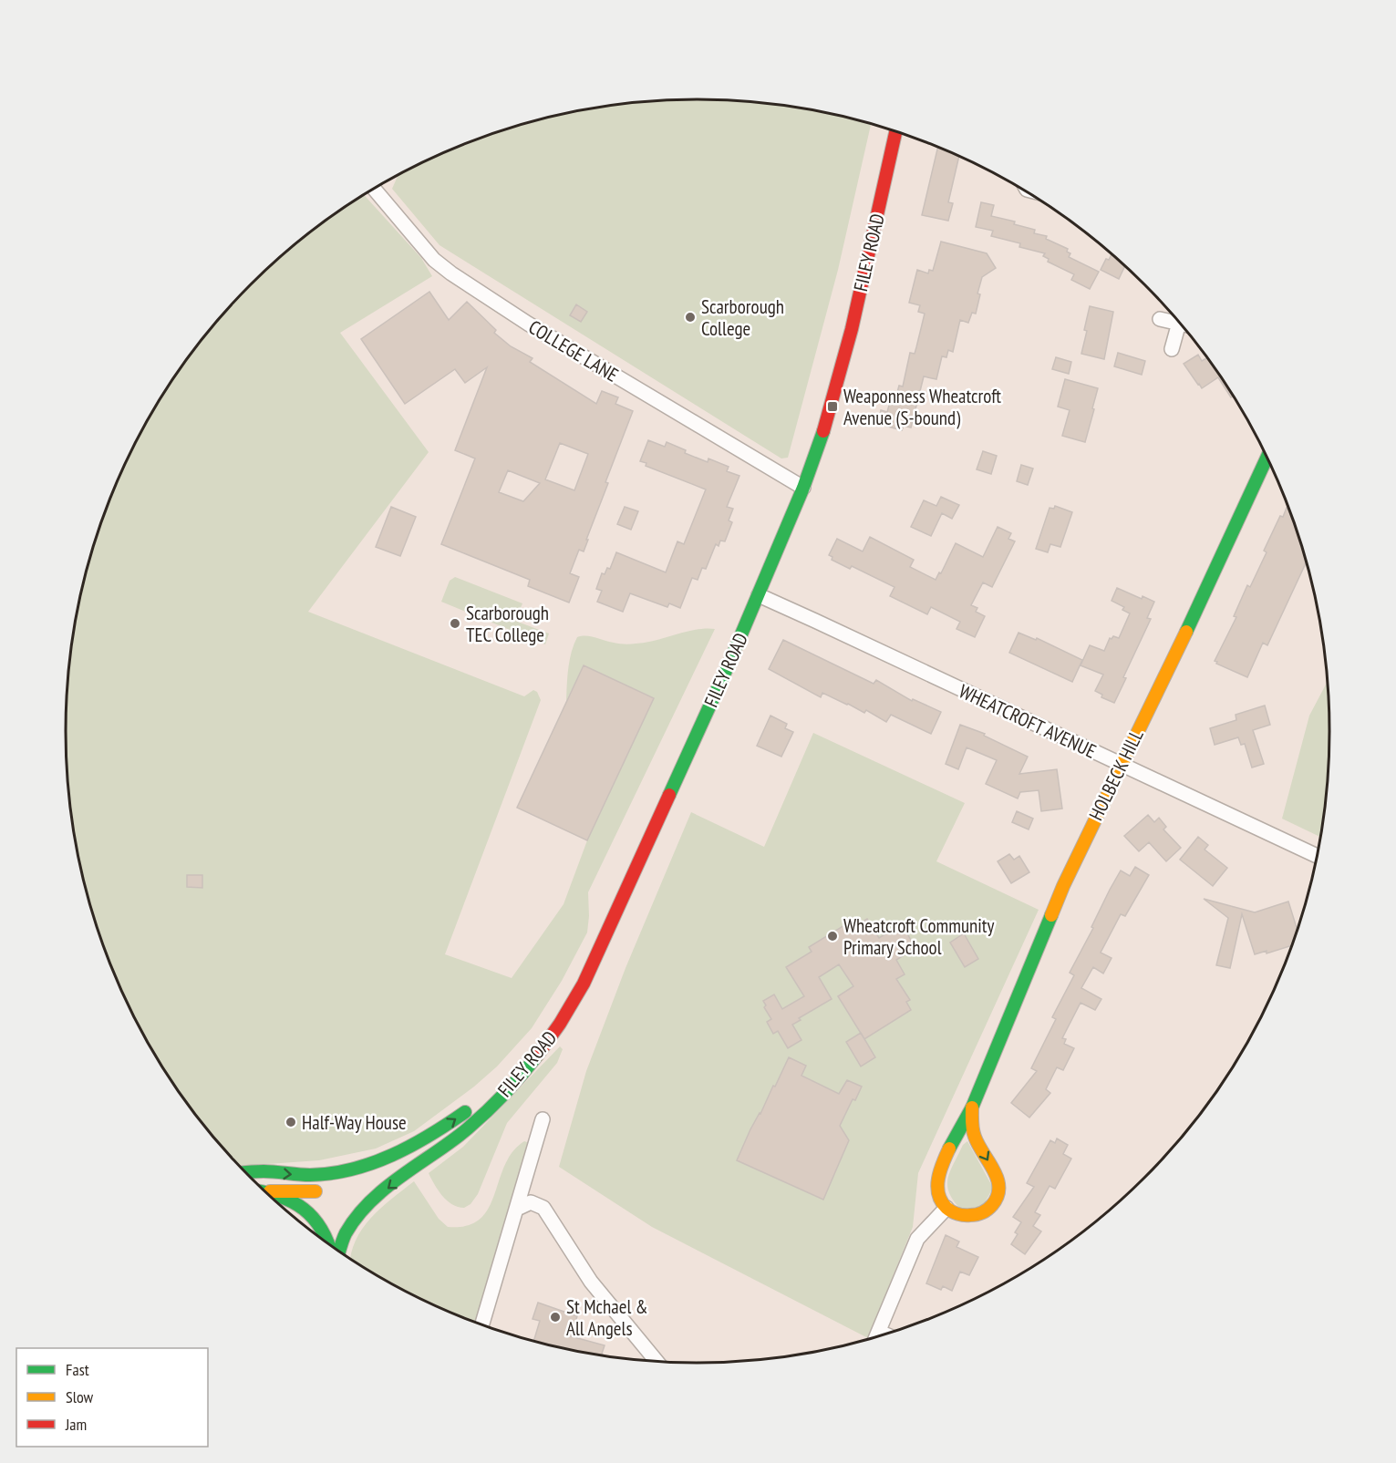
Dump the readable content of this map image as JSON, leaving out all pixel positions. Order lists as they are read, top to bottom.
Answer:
{
  "streets": {
    "main road": ["FILEY ROAD", "HOLBECK HILL"],
    "street": ["COLLEGE LANE", "WHEATCROFT AVENUE"]
  },
  "crossings": [
    ["FILEY ROAD", "COLLEGE LANE"],
    ["FILEY ROAD", "WHEATCROFT AVENUE"],
    ["WHEATCROFT AVENUE", "HOLBECK HILL"]
  ],
  "places": {
    "other": [
      "Scarborough College",
      "Scarborough TEC College",
      "Wheatcroft Community Primary School",
      "Half-Way House",
      "St Mchael & All Angels"
    ],
    "transit": ["Weaponness Wheatcroft Avenue (S-bound)"]
  },
  "legend": ["Fast", "Slow", "Jam"]
}
